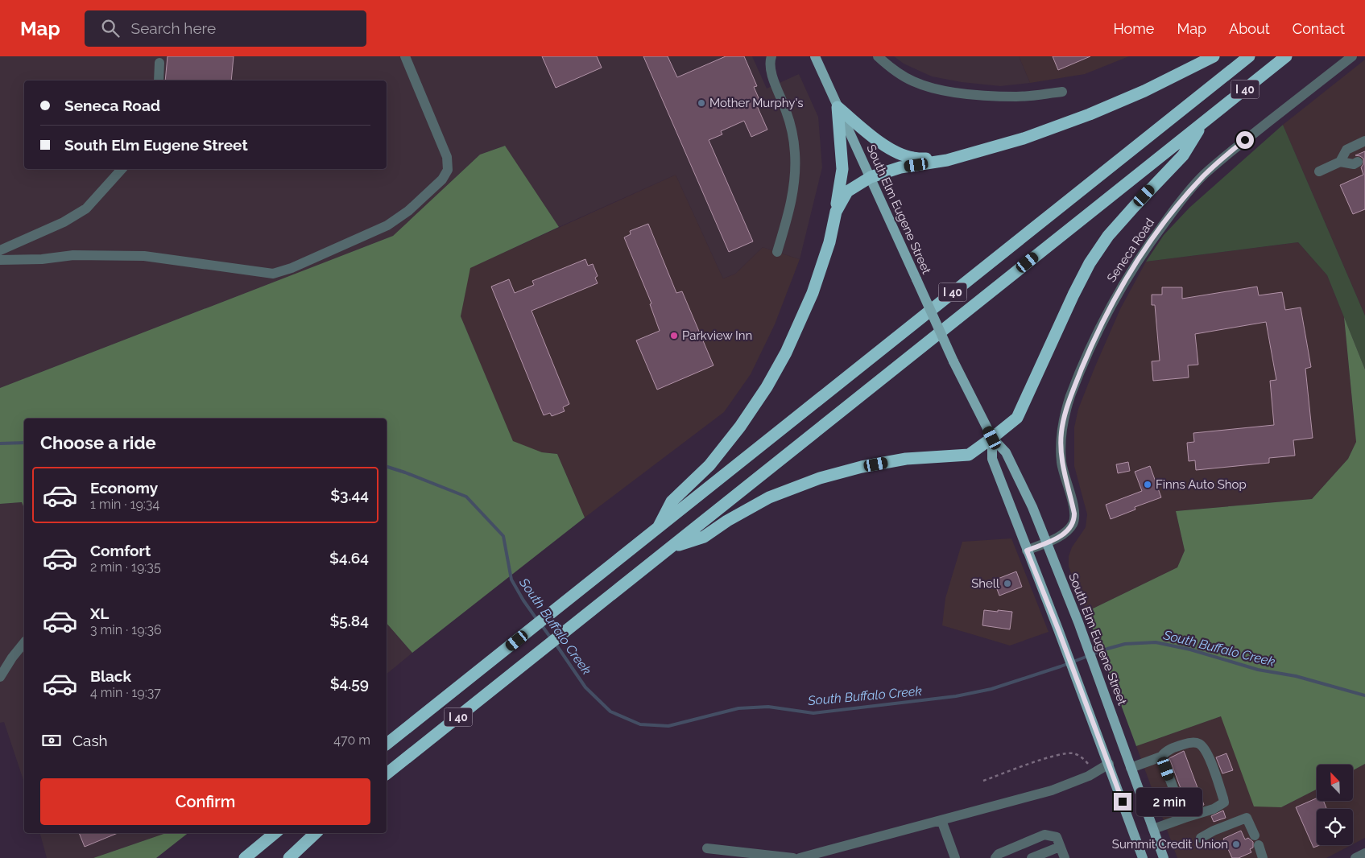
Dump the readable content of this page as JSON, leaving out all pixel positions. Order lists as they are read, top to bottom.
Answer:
{
  "streets": {
    "highway": ["I 40"],
    "main road": ["South Elm Eugene Street"],
    "street": ["Seneca Road"]
  },
  "crossings": [
    ["South Elm Eugene Street", "Seneca Road"]
  ],
  "water": ["South Buffalo Creek"],
  "places": [
    "Mother Murphy's",
    "Parkview Inn",
    "Finns Auto Shop",
    "Shell",
    "Summit Credit Union"
  ],
  "north": "top left",
  "page": {
    "header": "Map",
    "search": "Search here",
    "nav": [
      "Home",
      "Map",
      "About",
      "Contact"
    ],
    "banner": ["Seneca Road", "South Elm Eugene Street"],
    "heading": "Choose a ride",
    "list": [
      {
        "name": "Economy",
        "note": "1 min · 19:34",
        "value": "$3.44"
      },
      {
        "name": "Comfort",
        "note": "2 min · 19:35",
        "value": "$4.64"
      },
      {
        "name": "XL",
        "note": "3 min · 19:36",
        "value": "$5.84"
      },
      {
        "name": "Black",
        "note": "4 min · 19:37",
        "value": "$4.59"
      }
    ],
    "pay": ["Cash", "470 m"],
    "buttons": "Confirm",
    "bubble": "2 min"
  }
}
